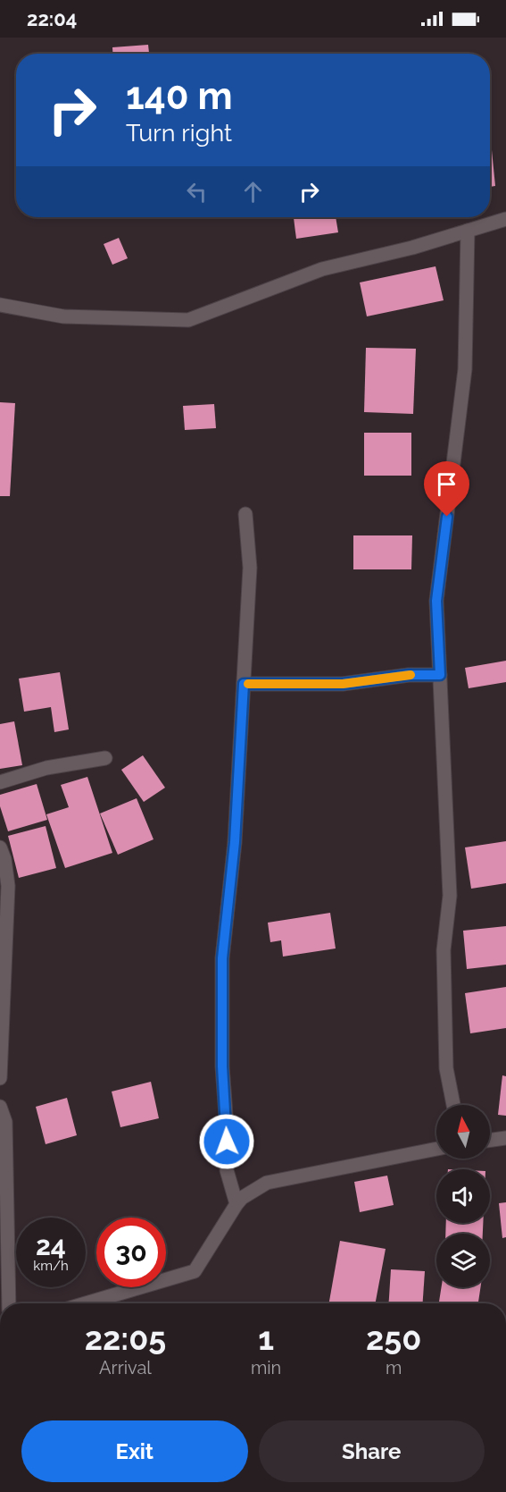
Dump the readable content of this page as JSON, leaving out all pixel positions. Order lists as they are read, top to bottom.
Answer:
{
  "north": "top",
  "page": {
    "status": "22:04",
    "turn": ["140 m", "Turn right"],
    "speed": "24 km/h",
    "limit": "30",
    "eta": [
      "22:05",
      "Arrival",
      "1",
      "min",
      "250",
      "m"
    ],
    "buttons": ["Exit", "Share"]
  }
}
